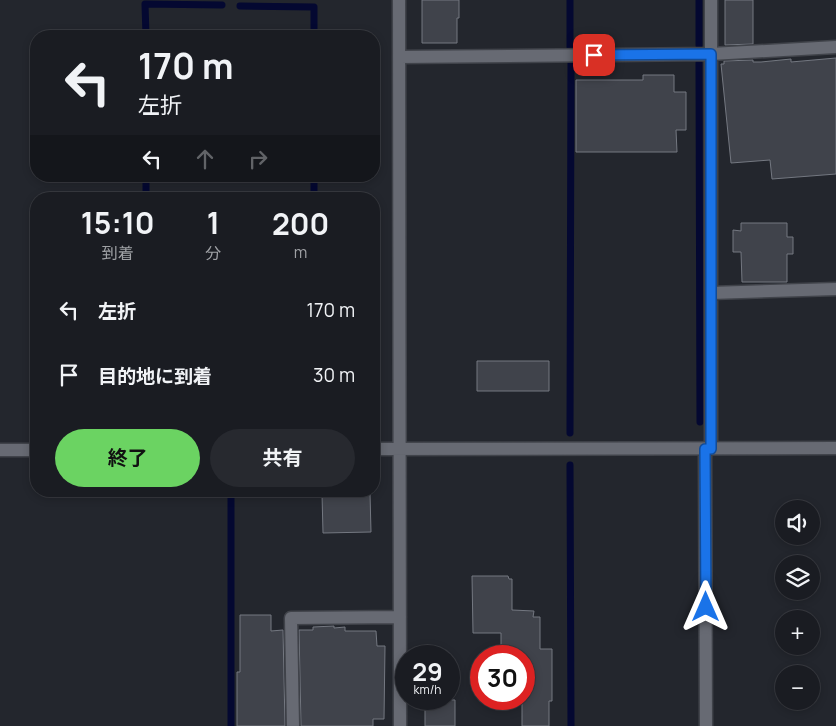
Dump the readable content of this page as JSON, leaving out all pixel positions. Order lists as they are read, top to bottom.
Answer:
{
  "page": {
    "turn": ["170 m", "左折"],
    "eta": [
      "15:10",
      "到着",
      "1",
      "分",
      "200",
      "m"
    ],
    "list": [
      {
        "name": "左折",
        "value": "170 m"
      },
      {
        "name": "目的地に到着",
        "value": "30 m"
      }
    ],
    "buttons": ["終了", "共有"],
    "map_buttons": ["+", "−"],
    "speed": "29 km/h",
    "limit": "30"
  }
}
